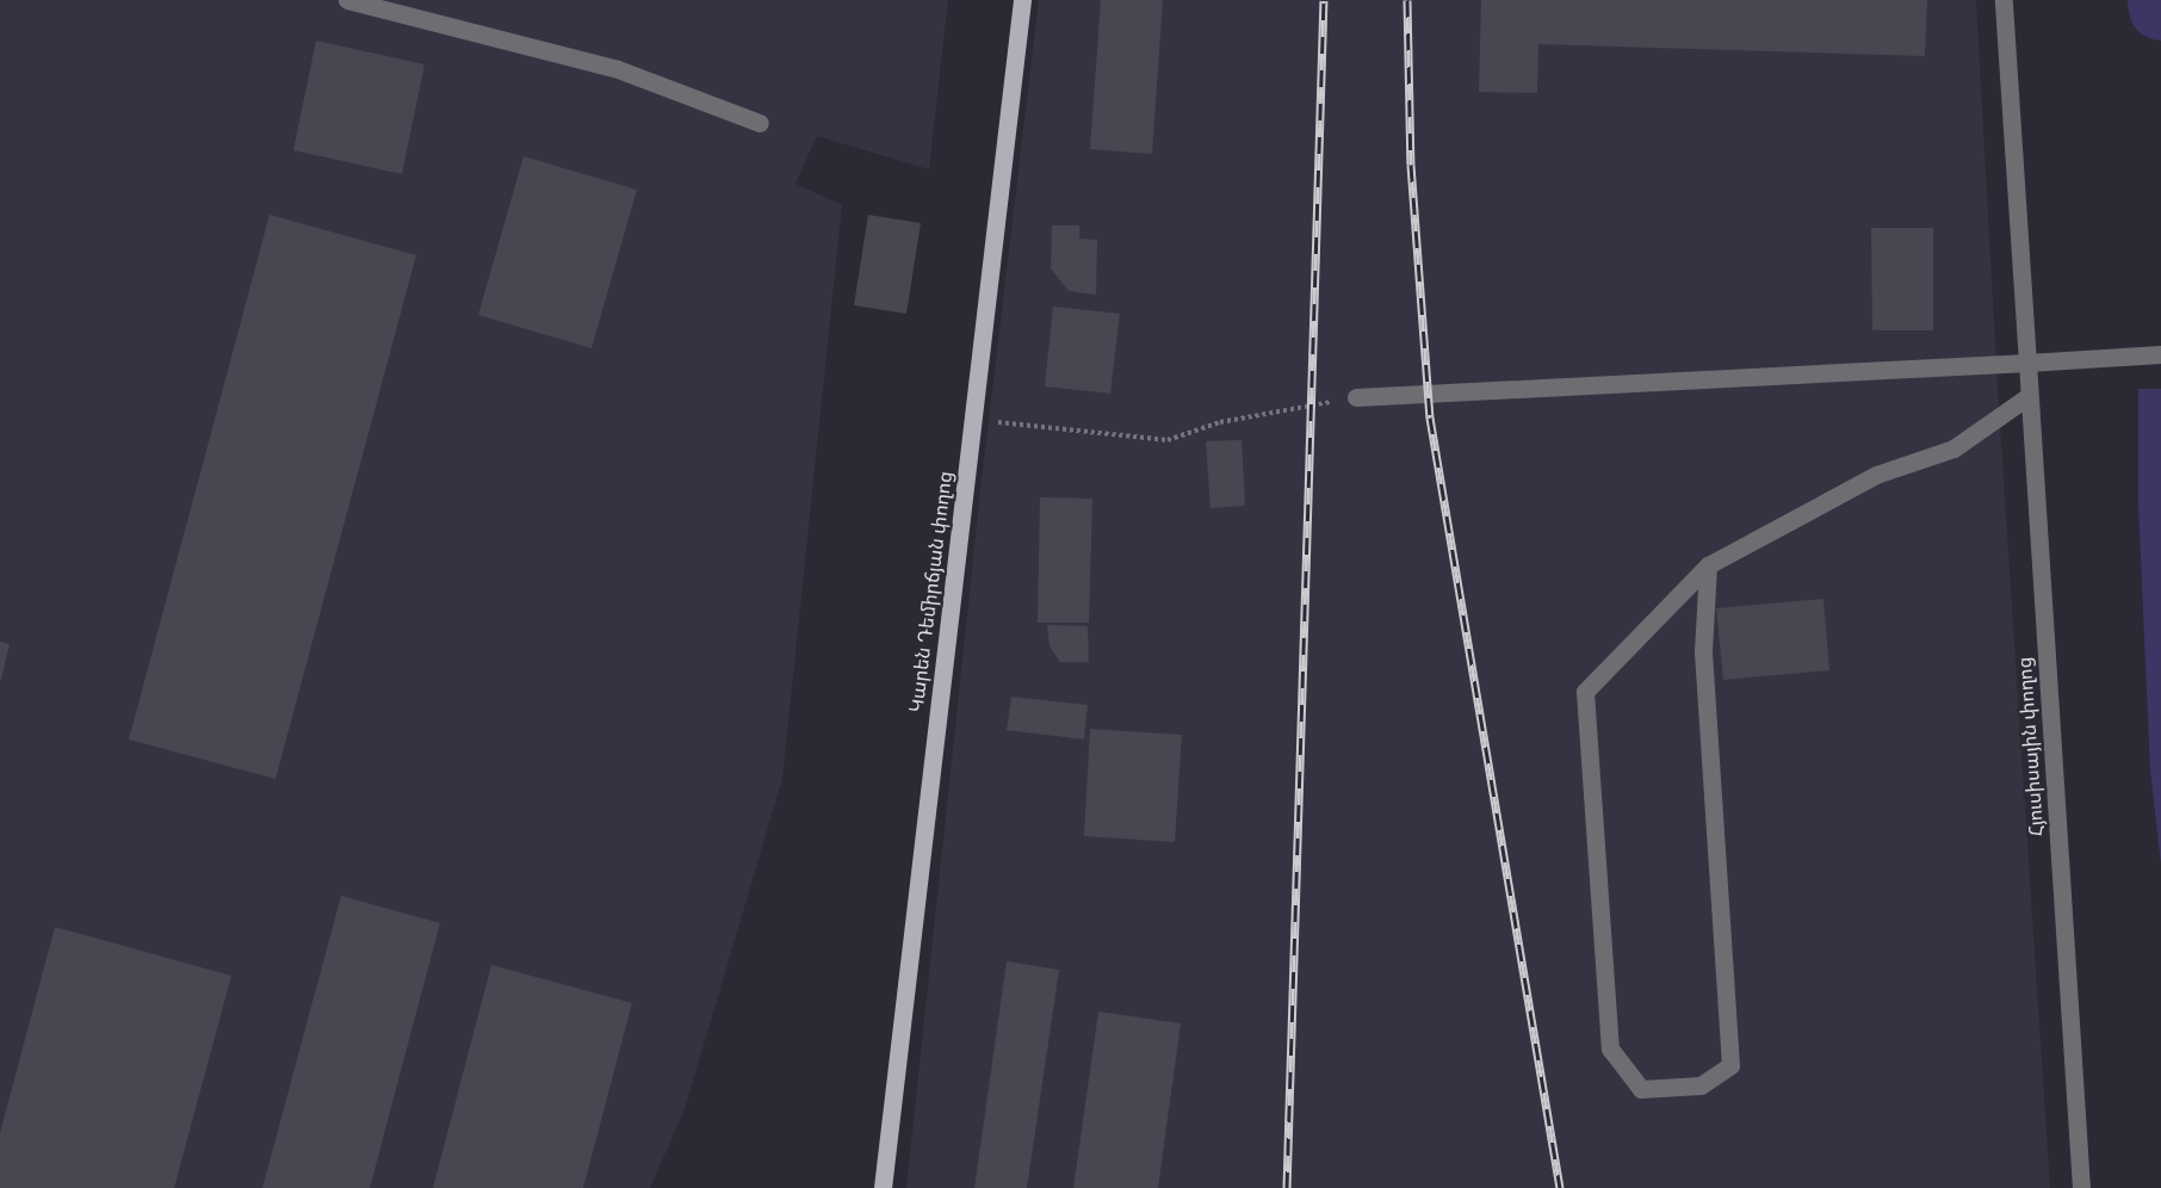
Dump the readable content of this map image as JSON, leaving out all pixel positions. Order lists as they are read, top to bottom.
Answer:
{
  "streets": {
    "main road": ["Կարեն Դեմիրճյան փողոց"],
    "street": ["Հյուսիսային փողոց"]
  }
}
